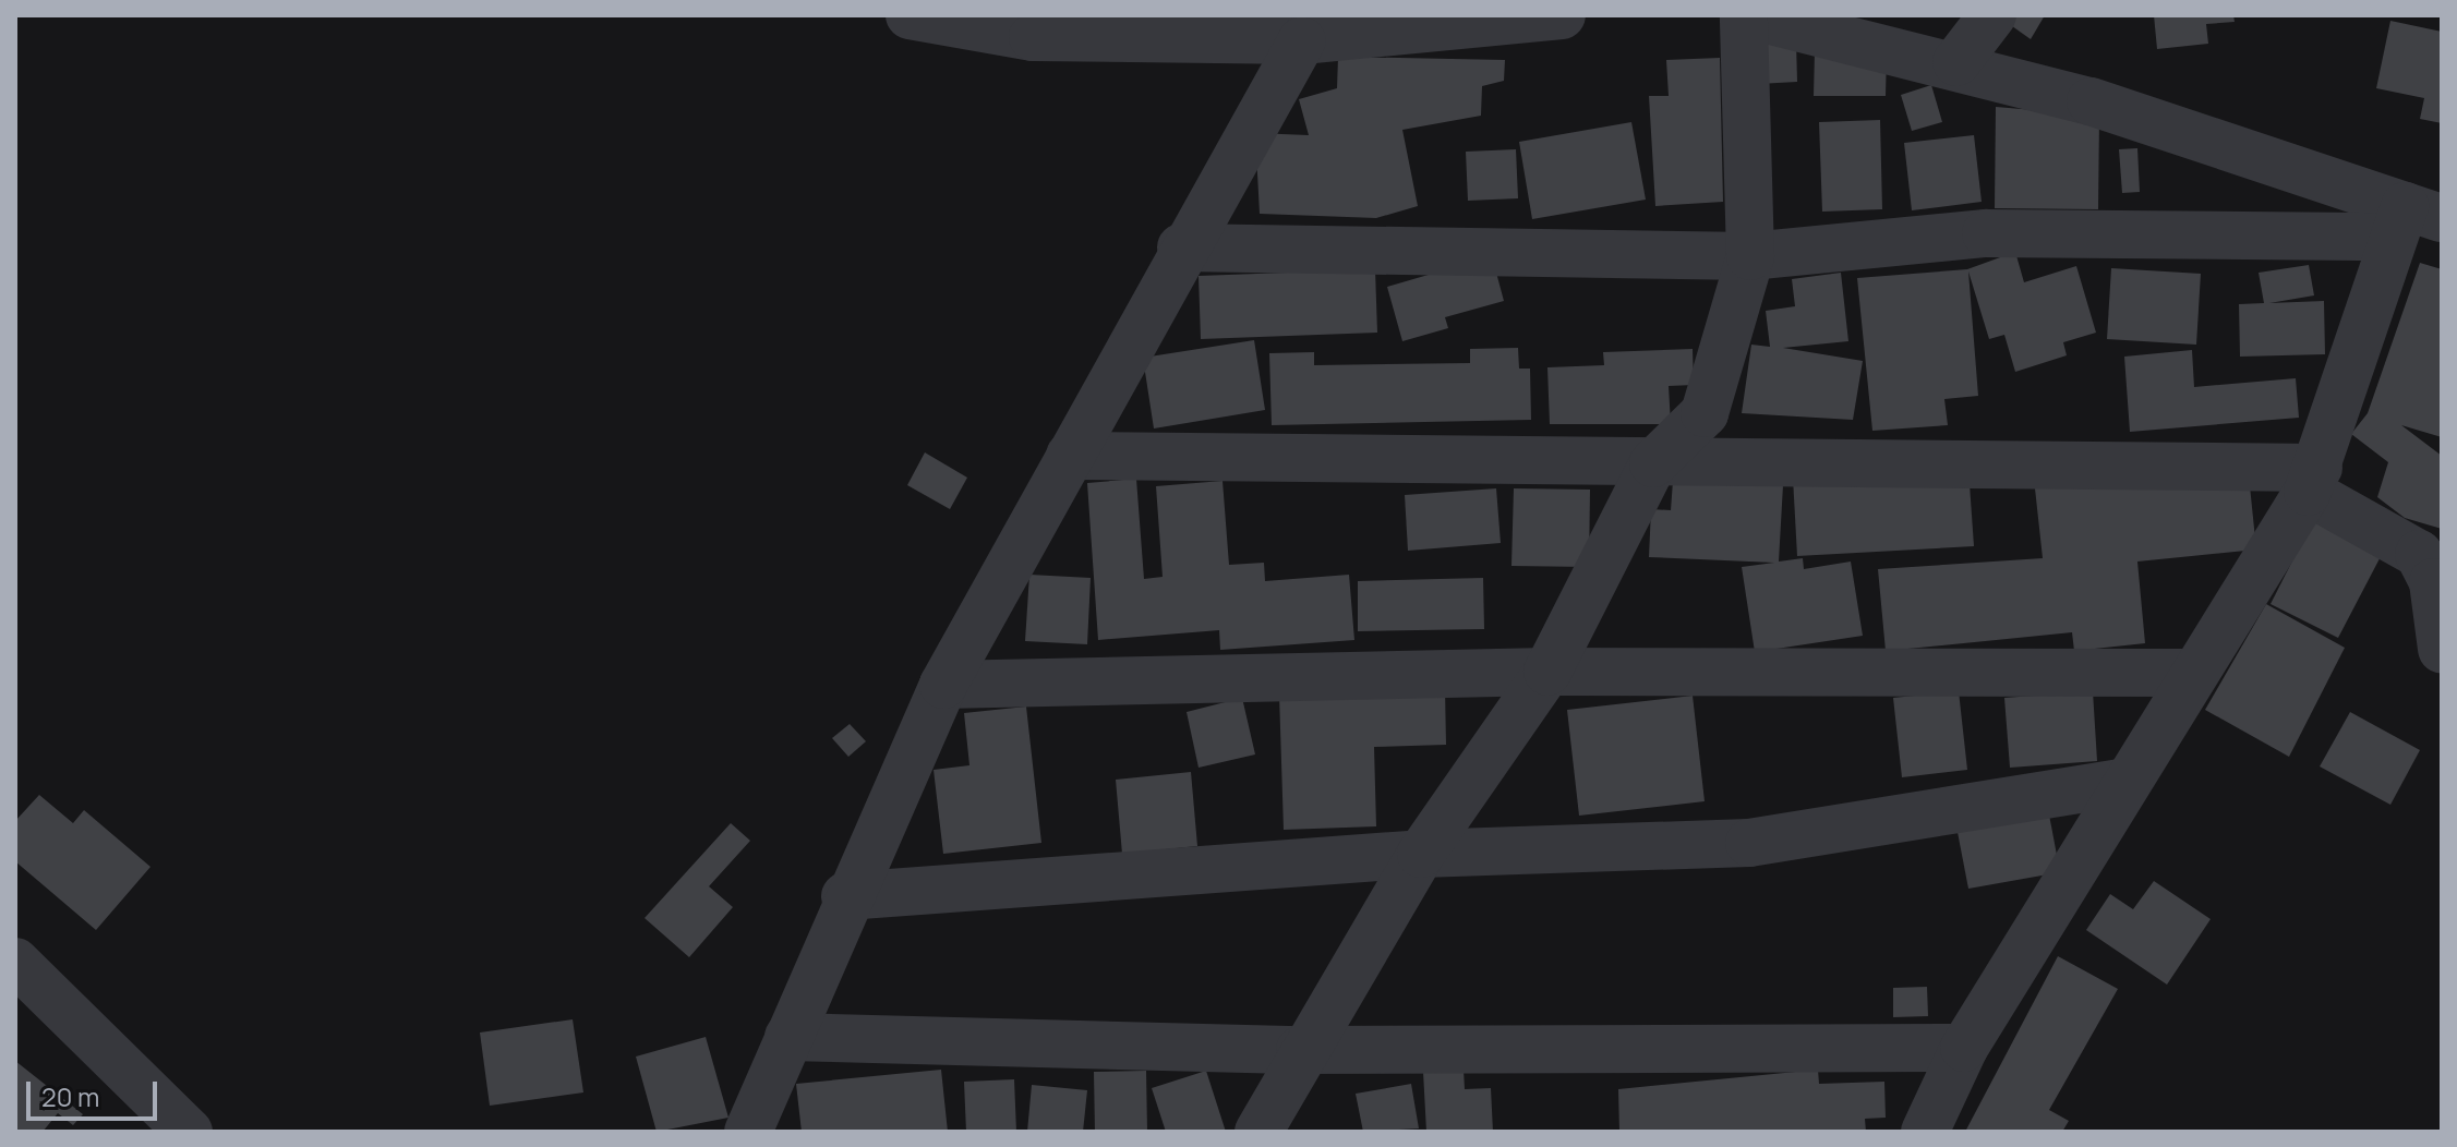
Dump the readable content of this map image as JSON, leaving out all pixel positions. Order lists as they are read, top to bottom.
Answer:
{
  "scale_bar": "20 m"
}
